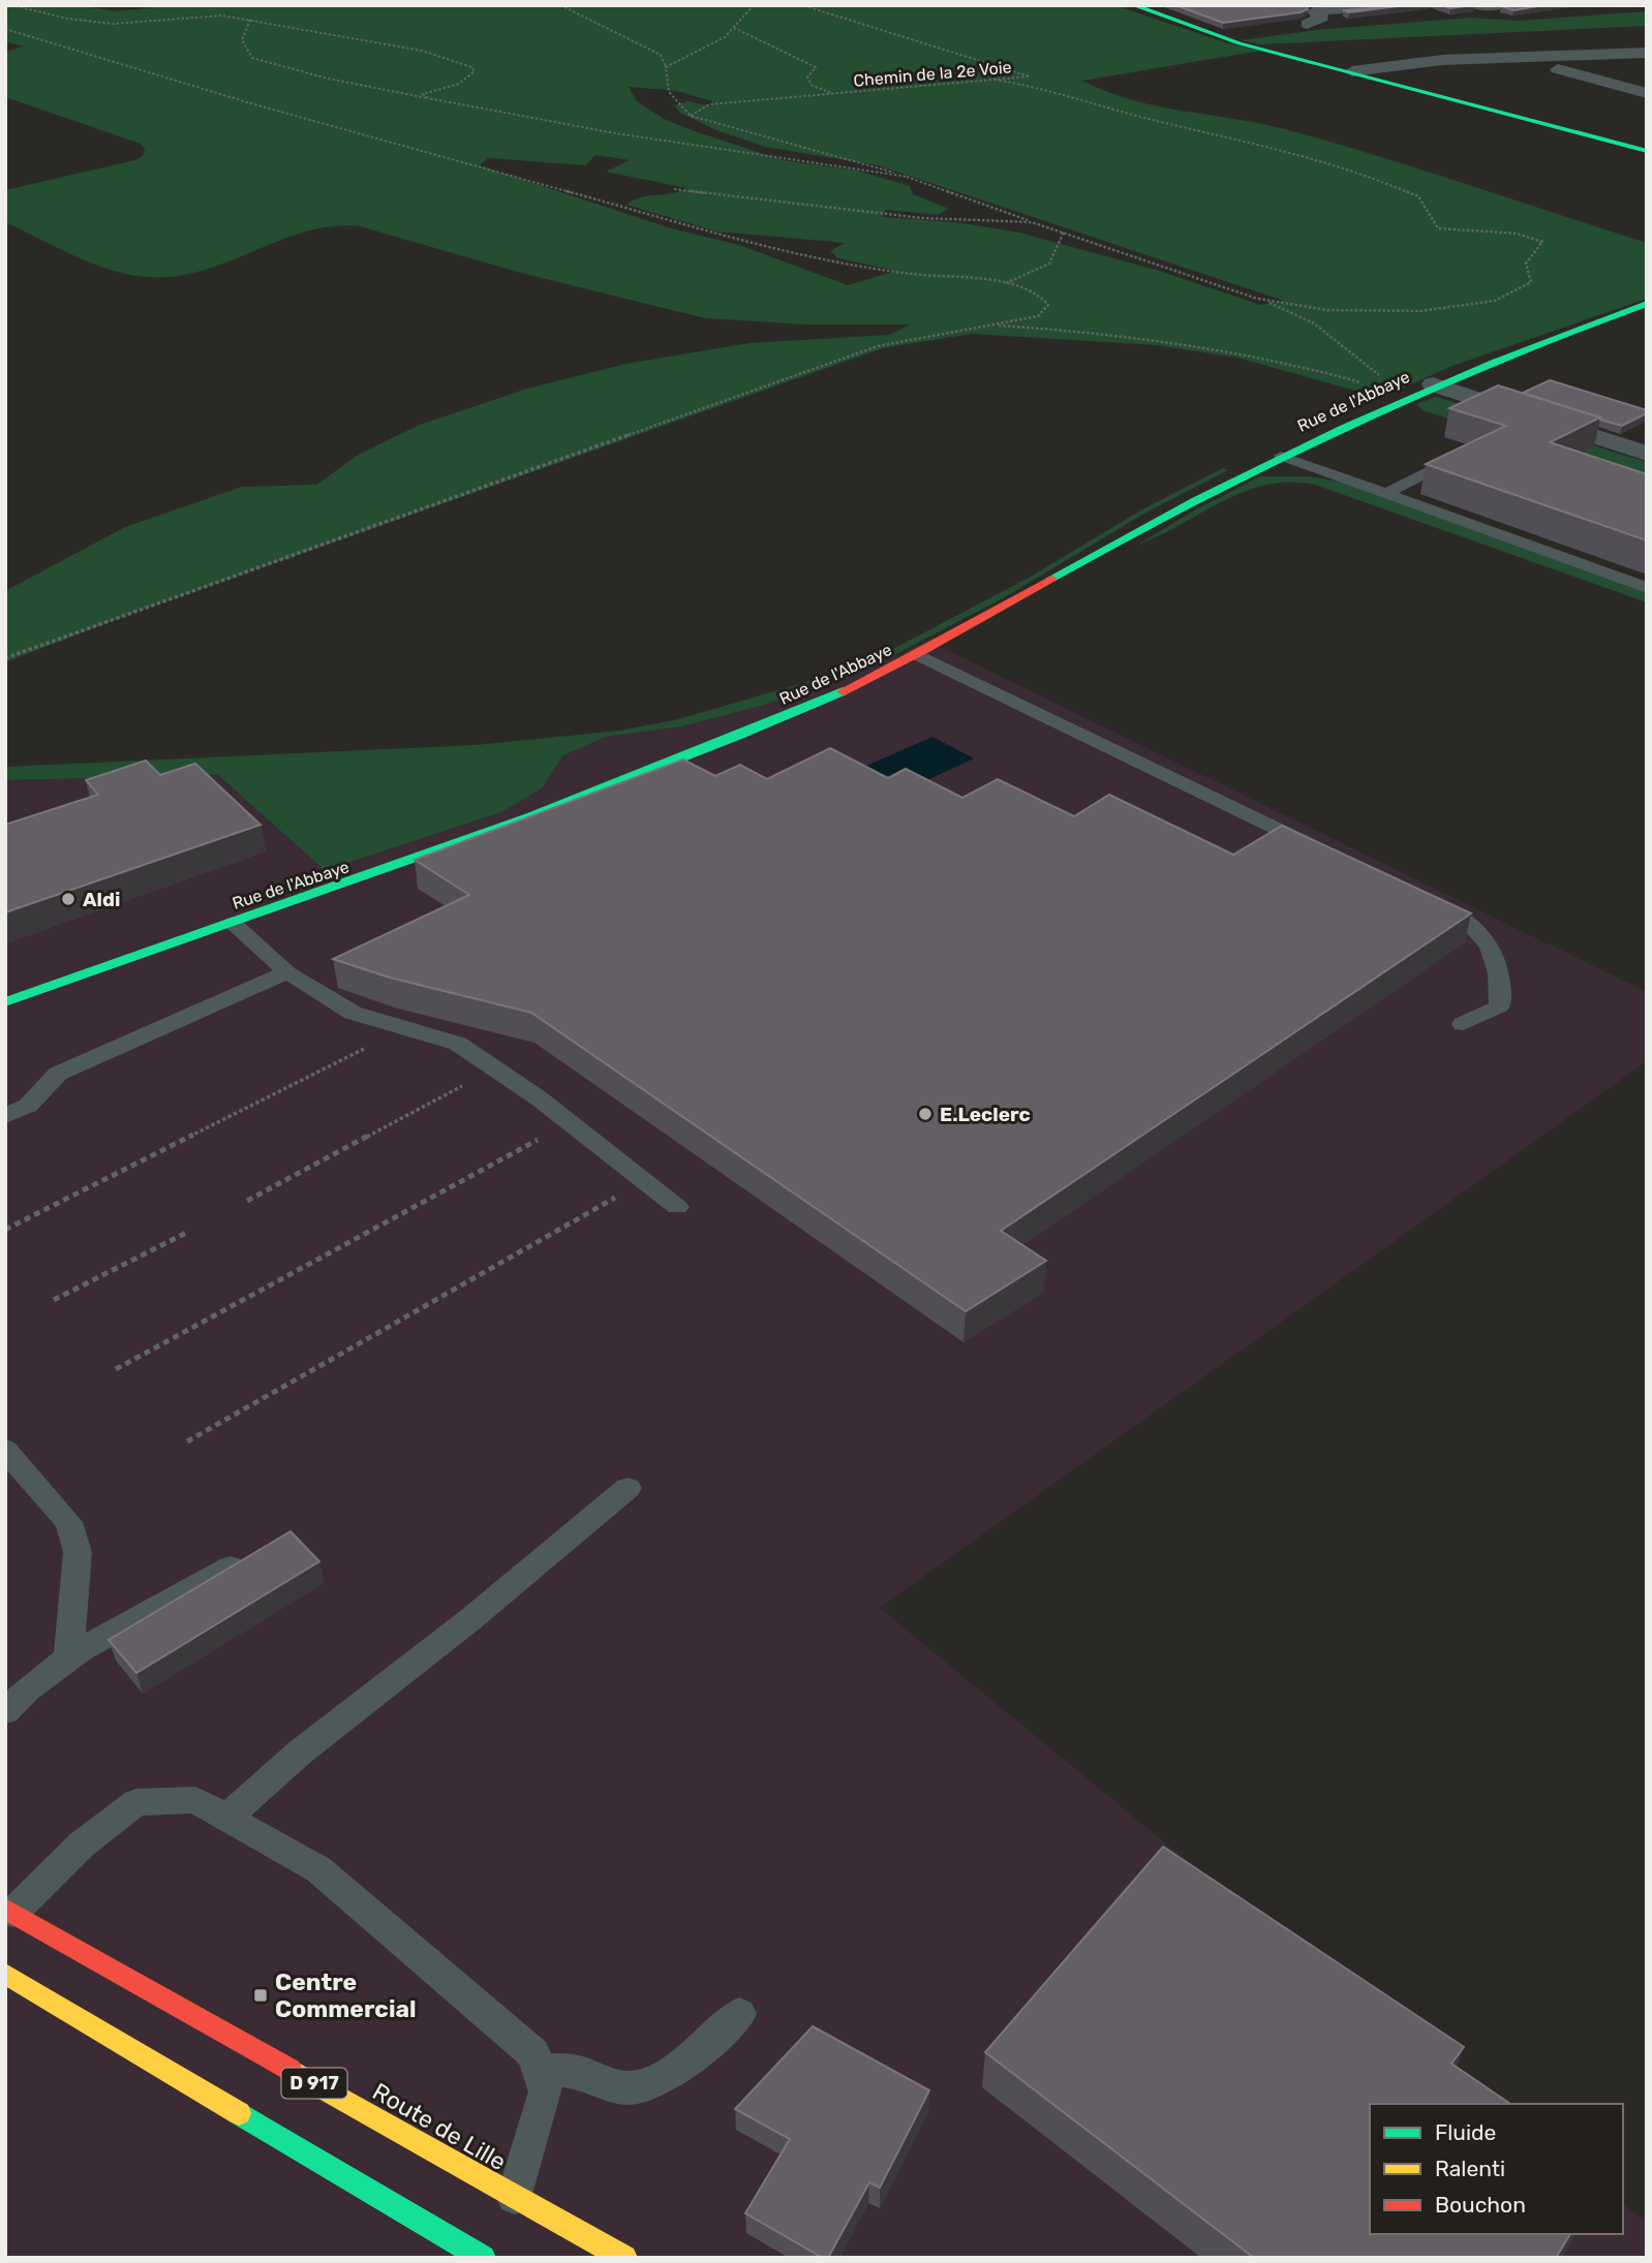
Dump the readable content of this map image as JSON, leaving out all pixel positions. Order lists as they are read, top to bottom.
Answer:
{
  "streets": {
    "street": ["Rue de l'Abbaye", "D 917", "Route de Lille"],
    "path": ["Chemin de la 2e Voie"]
  },
  "places": {
    "other": ["Aldi", "E.Leclerc"],
    "transit": ["Centre Commercial"]
  },
  "legend": ["Fluide", "Ralenti", "Bouchon"]
}
